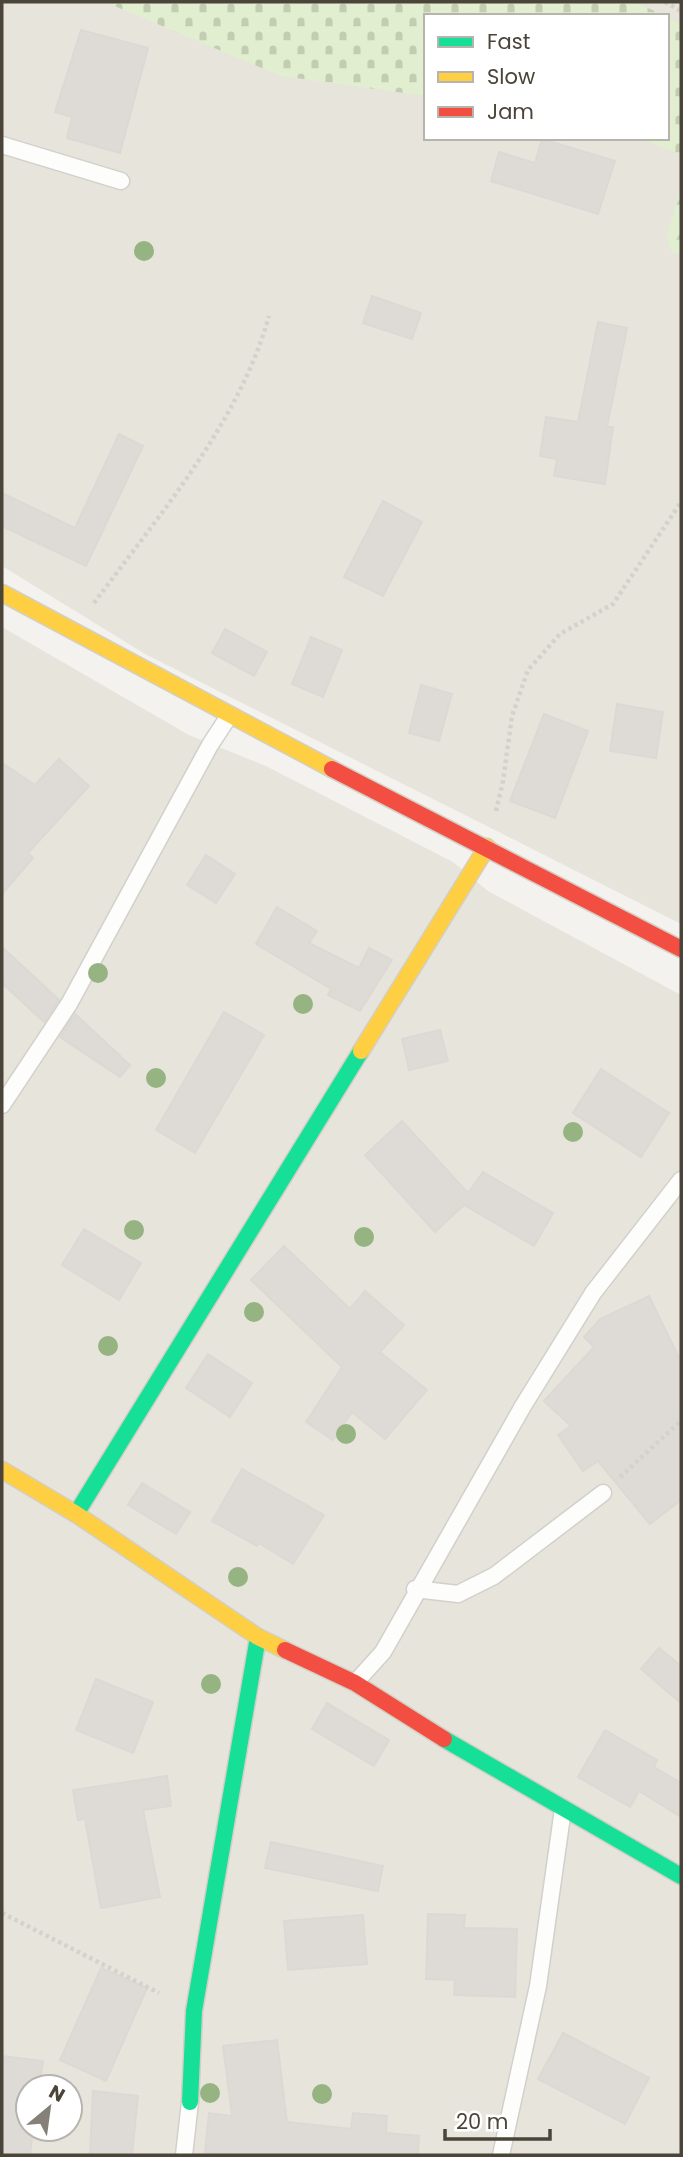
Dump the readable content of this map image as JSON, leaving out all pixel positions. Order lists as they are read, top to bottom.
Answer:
{
  "legend": ["Fast", "Slow", "Jam"],
  "scale_bar": "20 m",
  "north": "top right"
}
